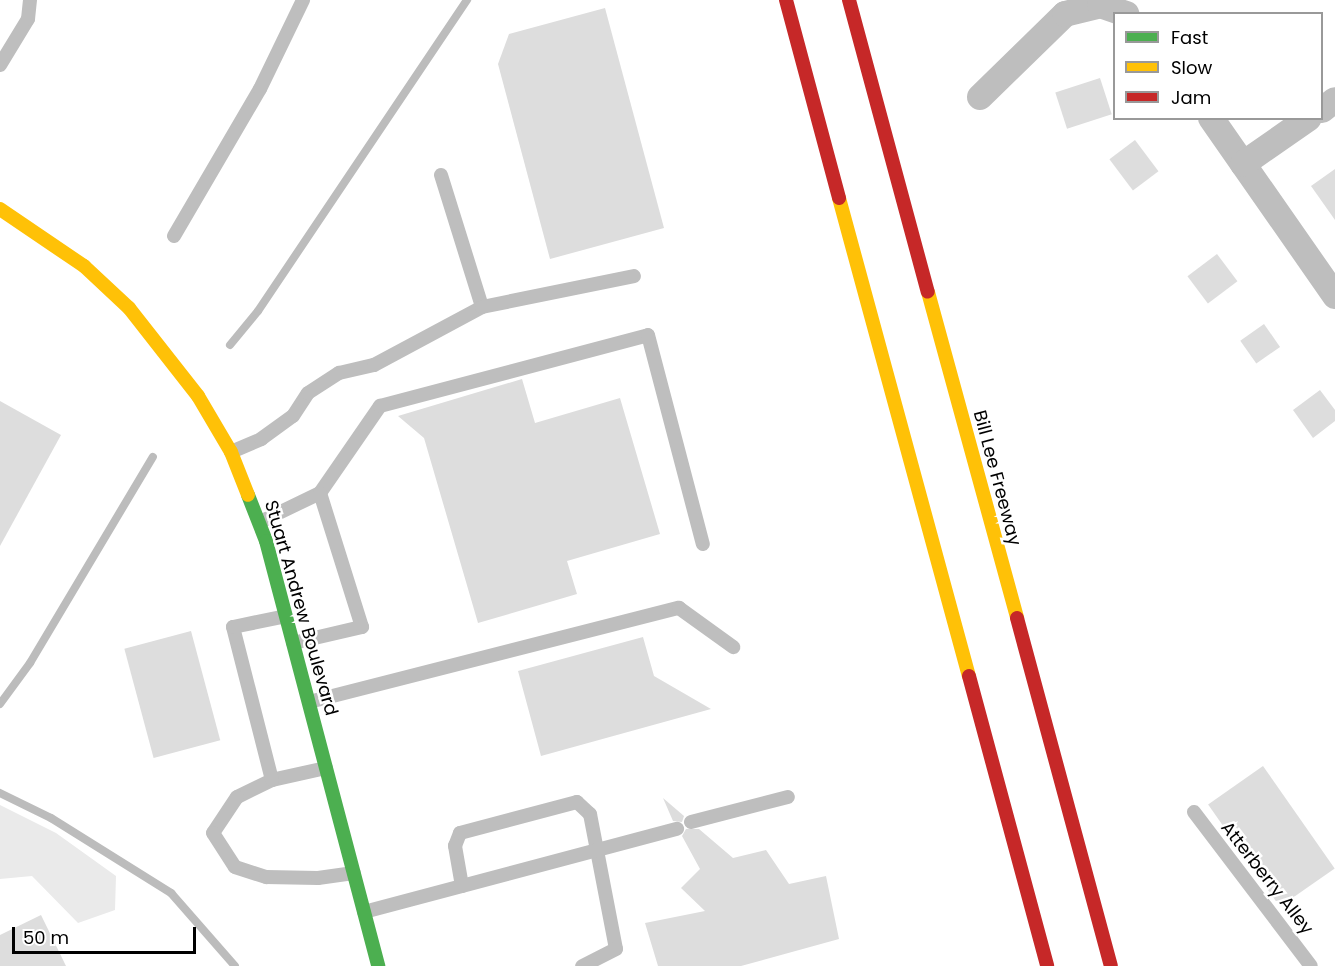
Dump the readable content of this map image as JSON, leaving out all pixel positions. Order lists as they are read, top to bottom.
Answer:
{
  "streets": {
    "main road": ["Bill Lee Freeway", "Stuart Andrew Boulevard"],
    "lane": ["Atterberry Alley"]
  },
  "legend": ["Fast", "Slow", "Jam"],
  "scale_bar": "50 m"
}
